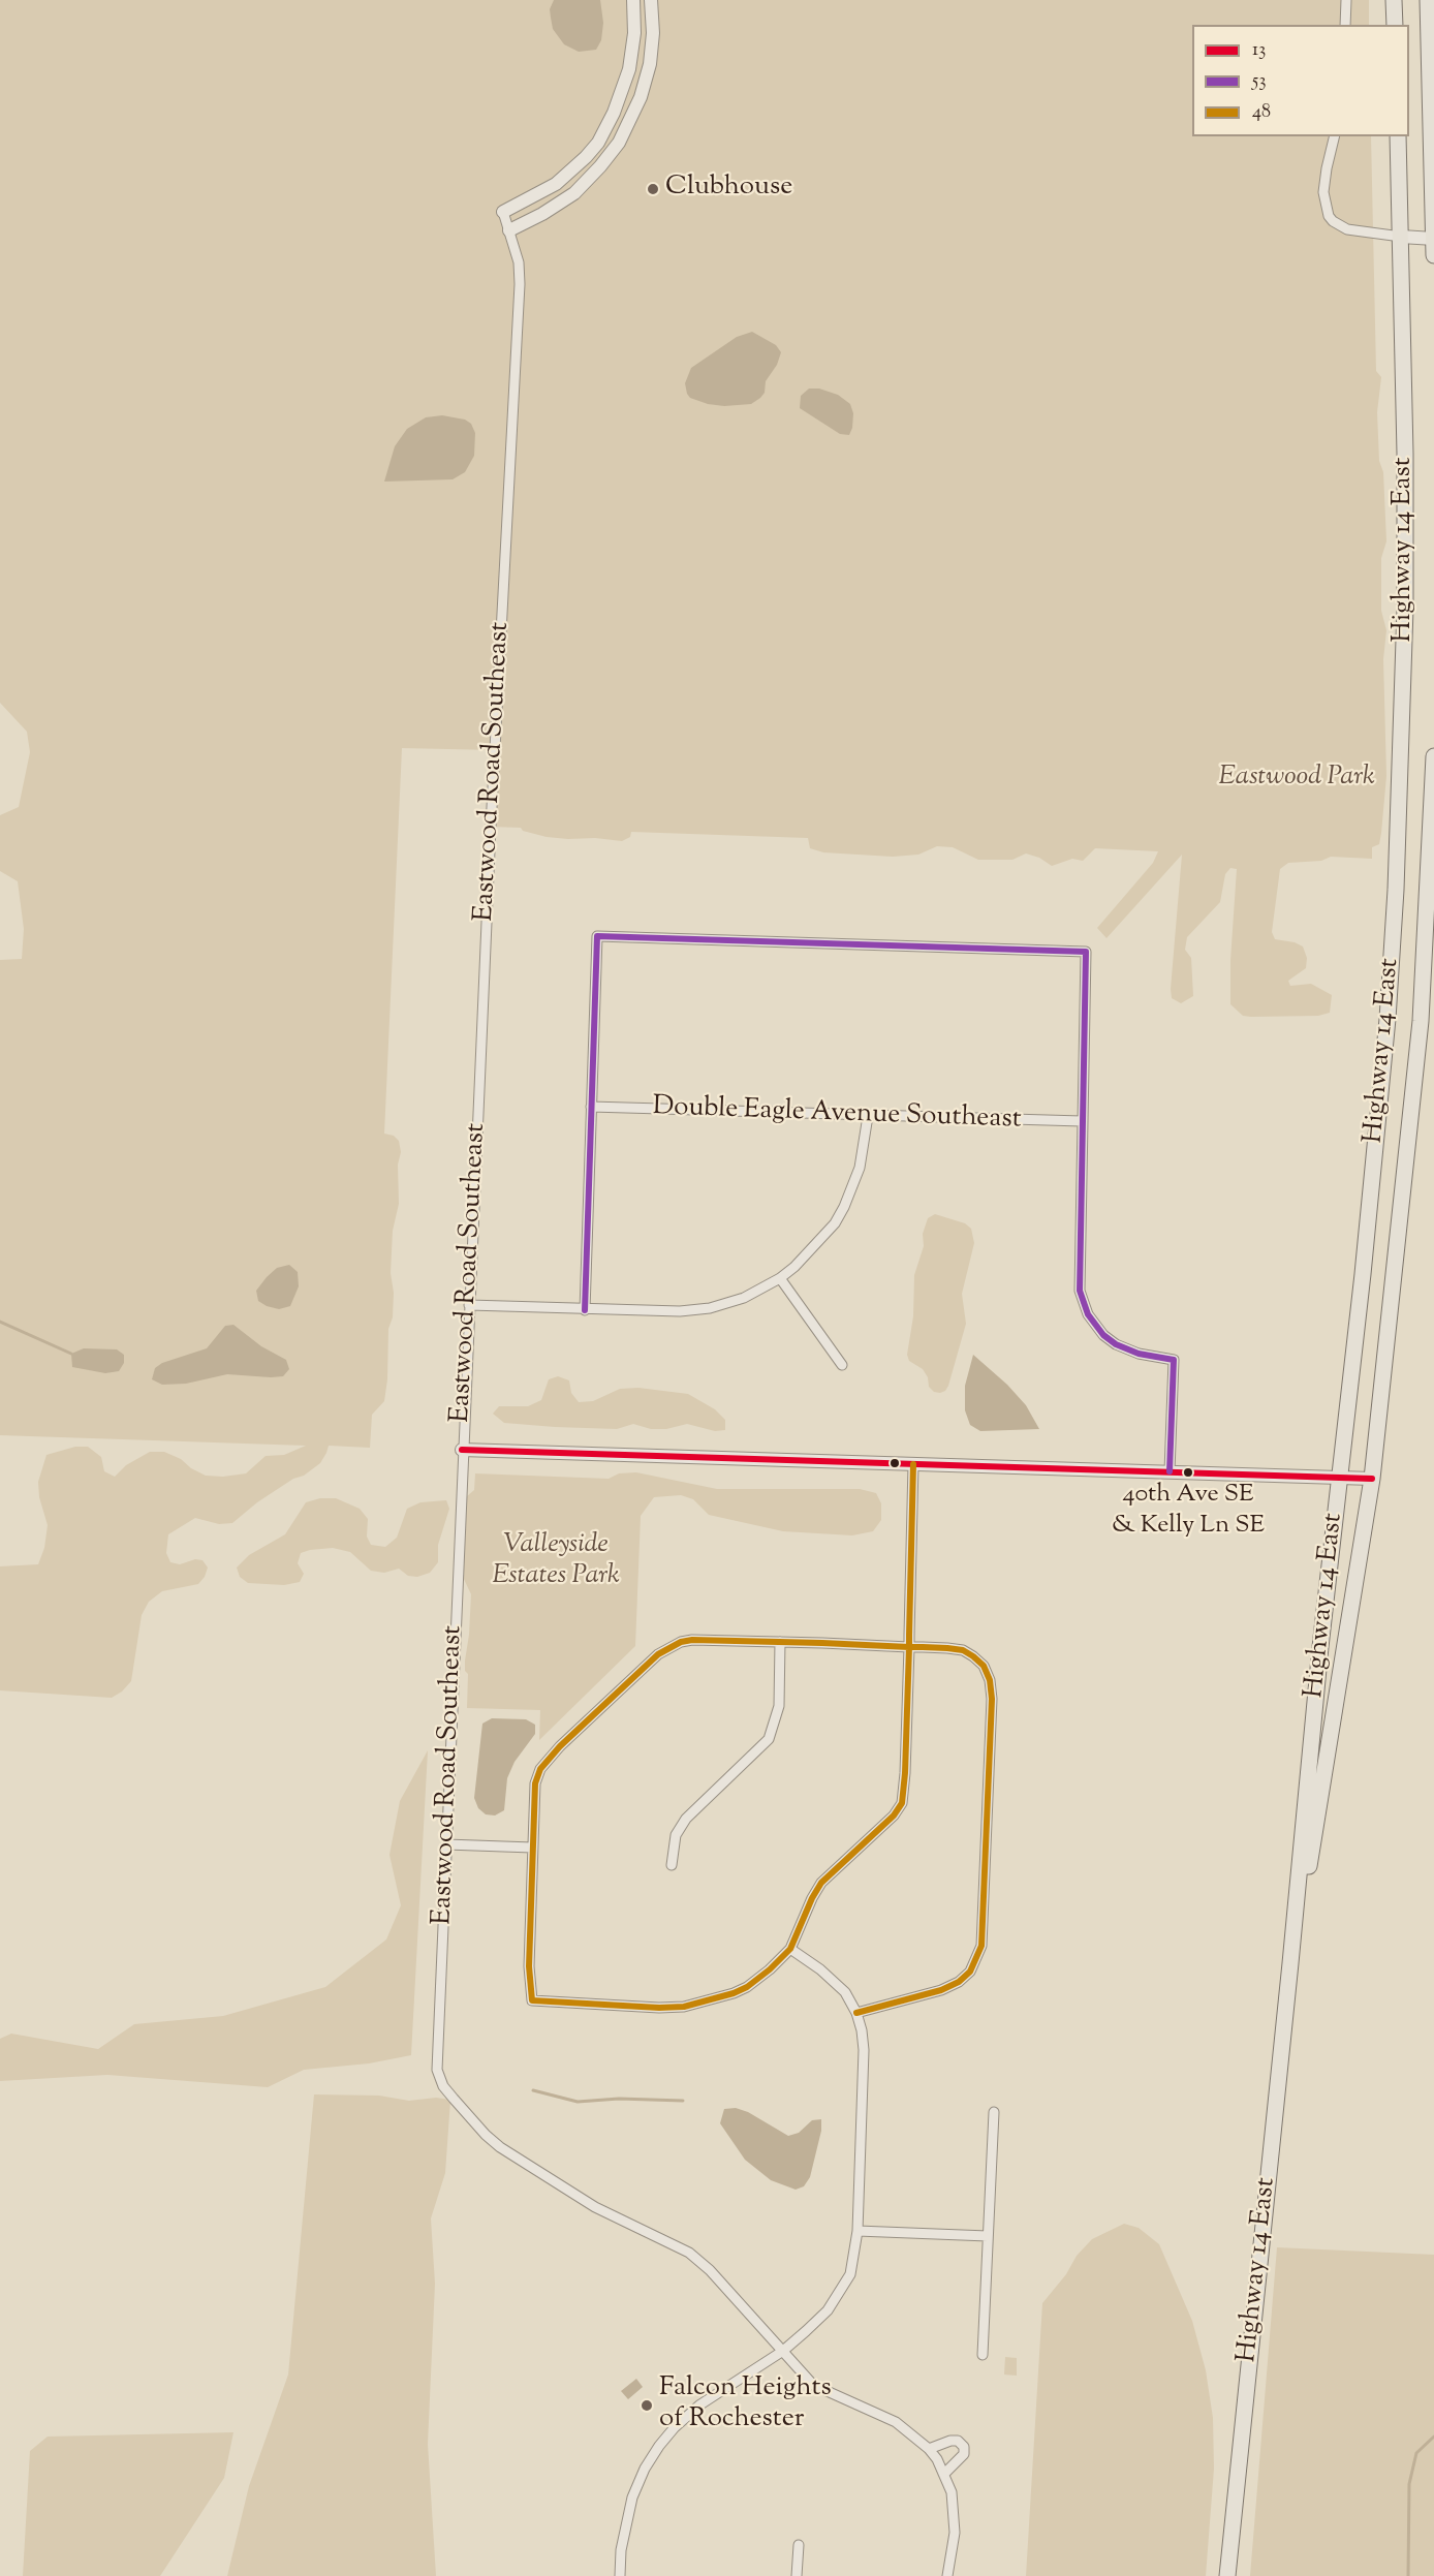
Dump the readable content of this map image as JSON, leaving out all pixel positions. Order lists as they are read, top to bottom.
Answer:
{
  "streets": {
    "main road": ["Highway 14 East"],
    "street": ["Eastwood Road Southeast", "Double Eagle Avenue Southeast"]
  },
  "parks": ["Eastwood Park", "Valleyside Estates Park"],
  "places": ["Clubhouse", "40th Ave SE & Kelly Ln SE", "Falcon Heights of Rochester"],
  "lines": ["transit line 53", "transit line 13", "transit line 48"],
  "legend": ["13", "53", "48"]
}
